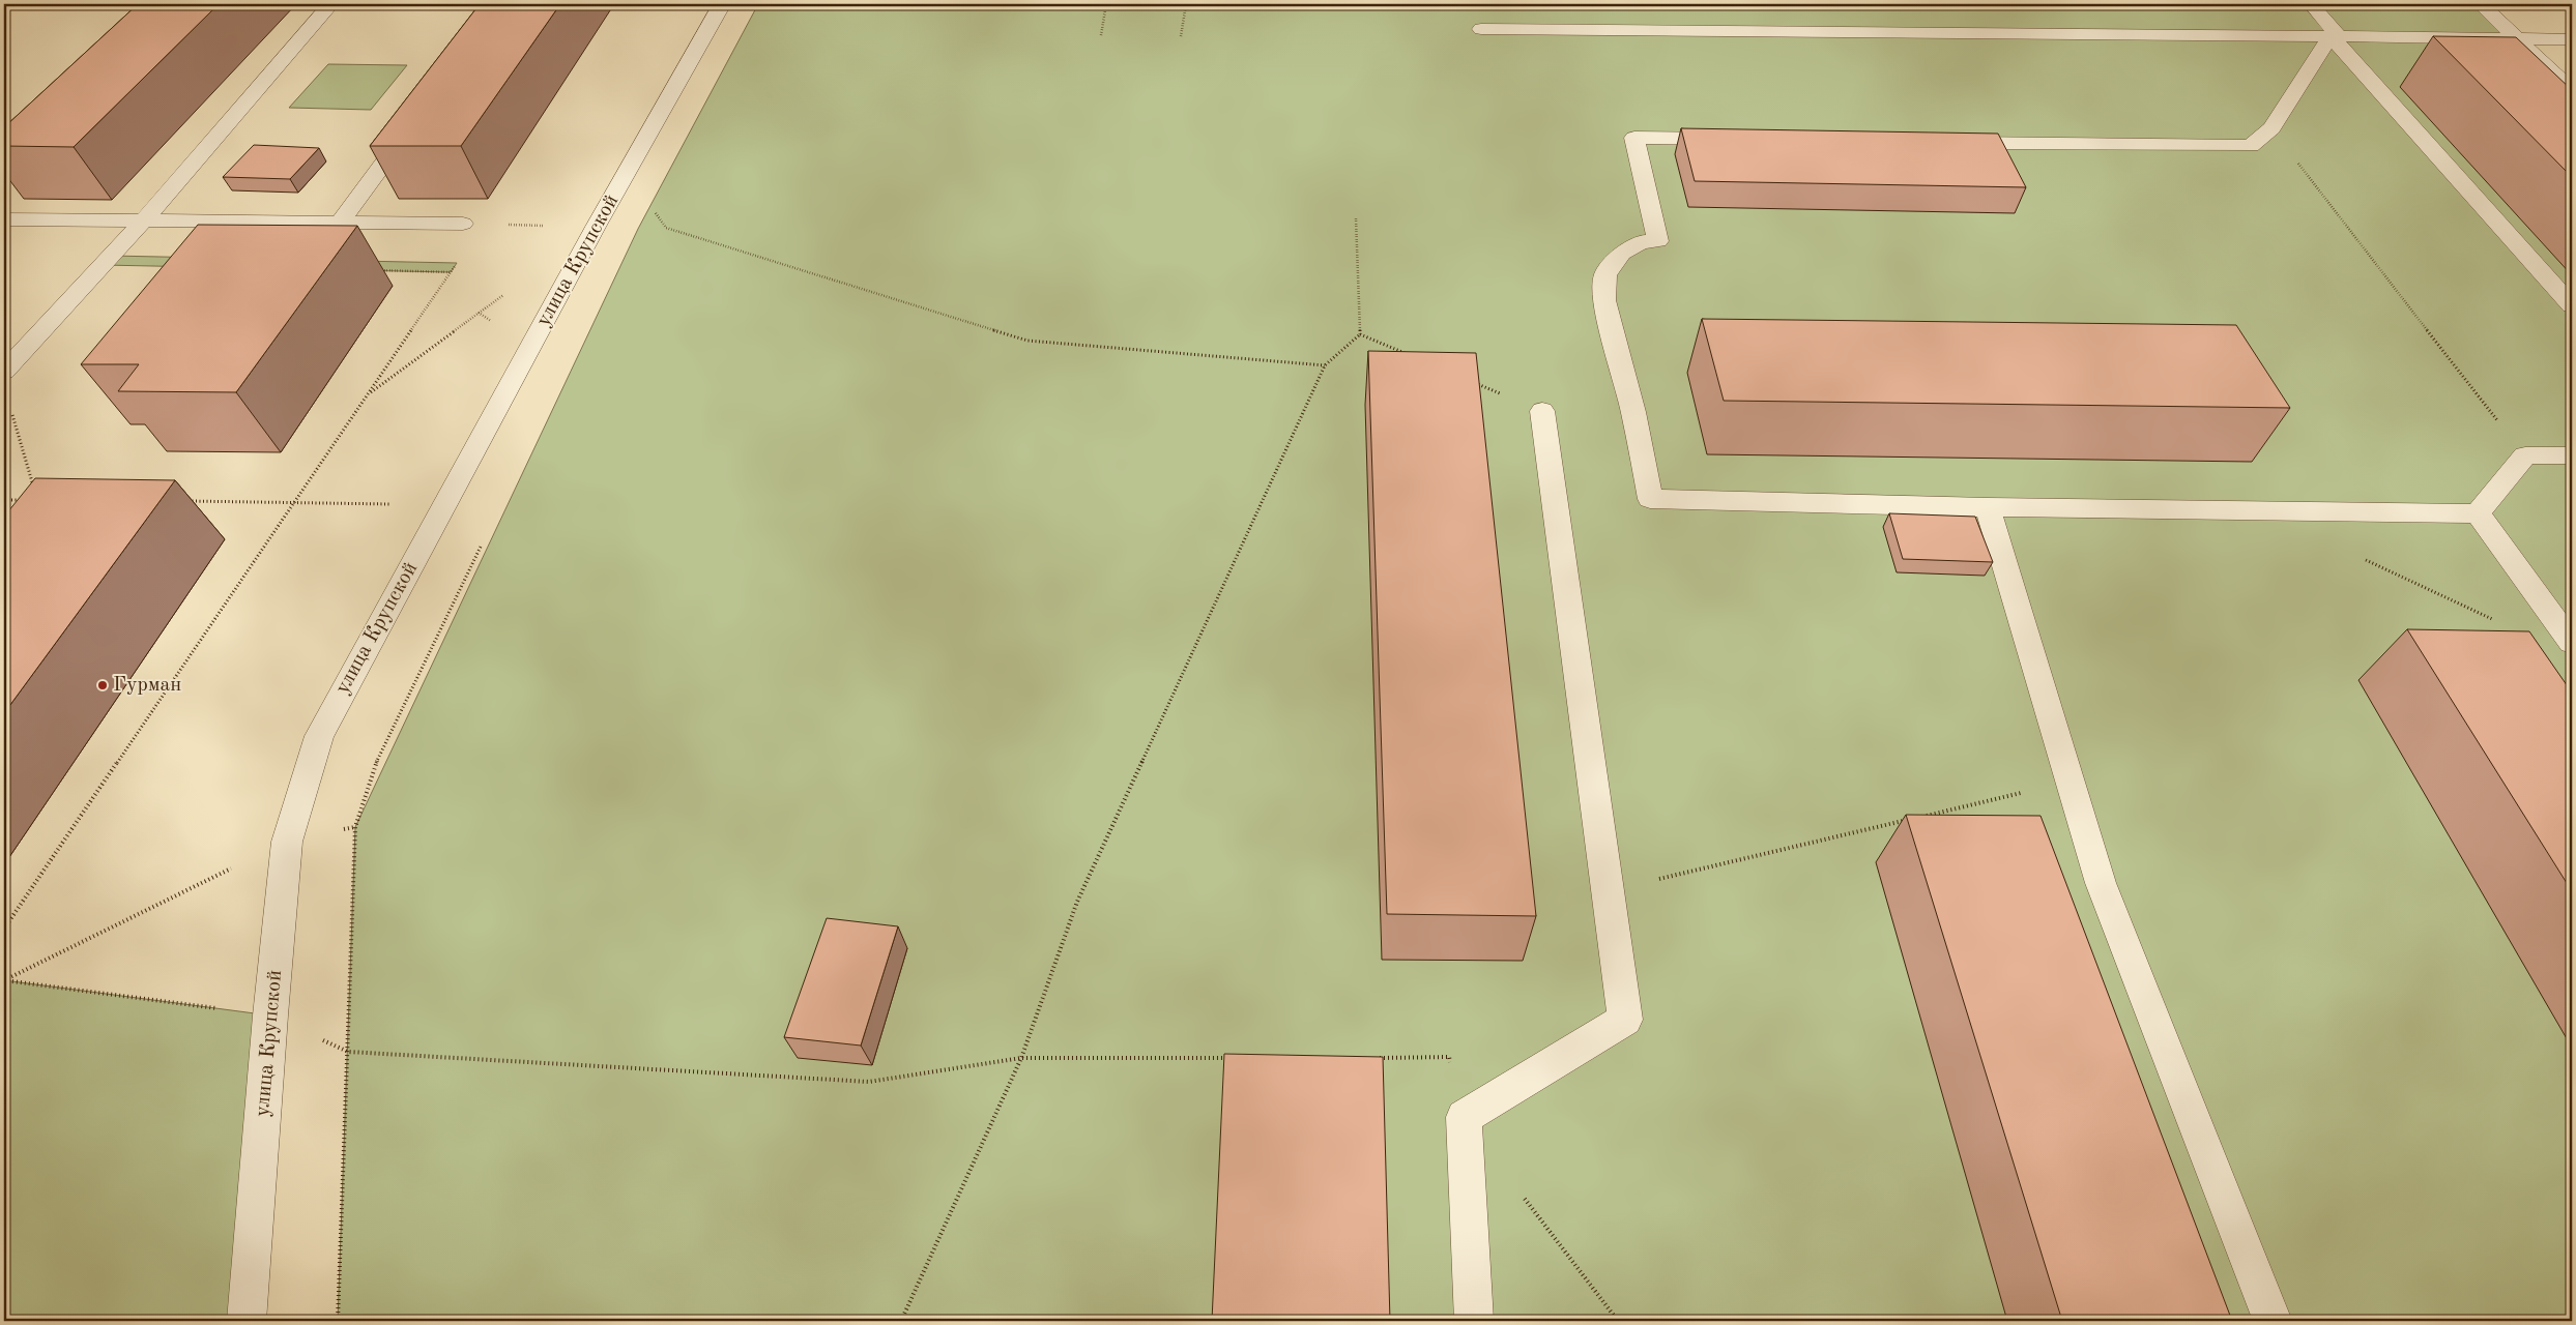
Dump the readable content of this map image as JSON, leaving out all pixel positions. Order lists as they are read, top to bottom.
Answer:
{
  "streets": {
    "street": ["улица Крупской"]
  },
  "places": ["Гурман"]
}
